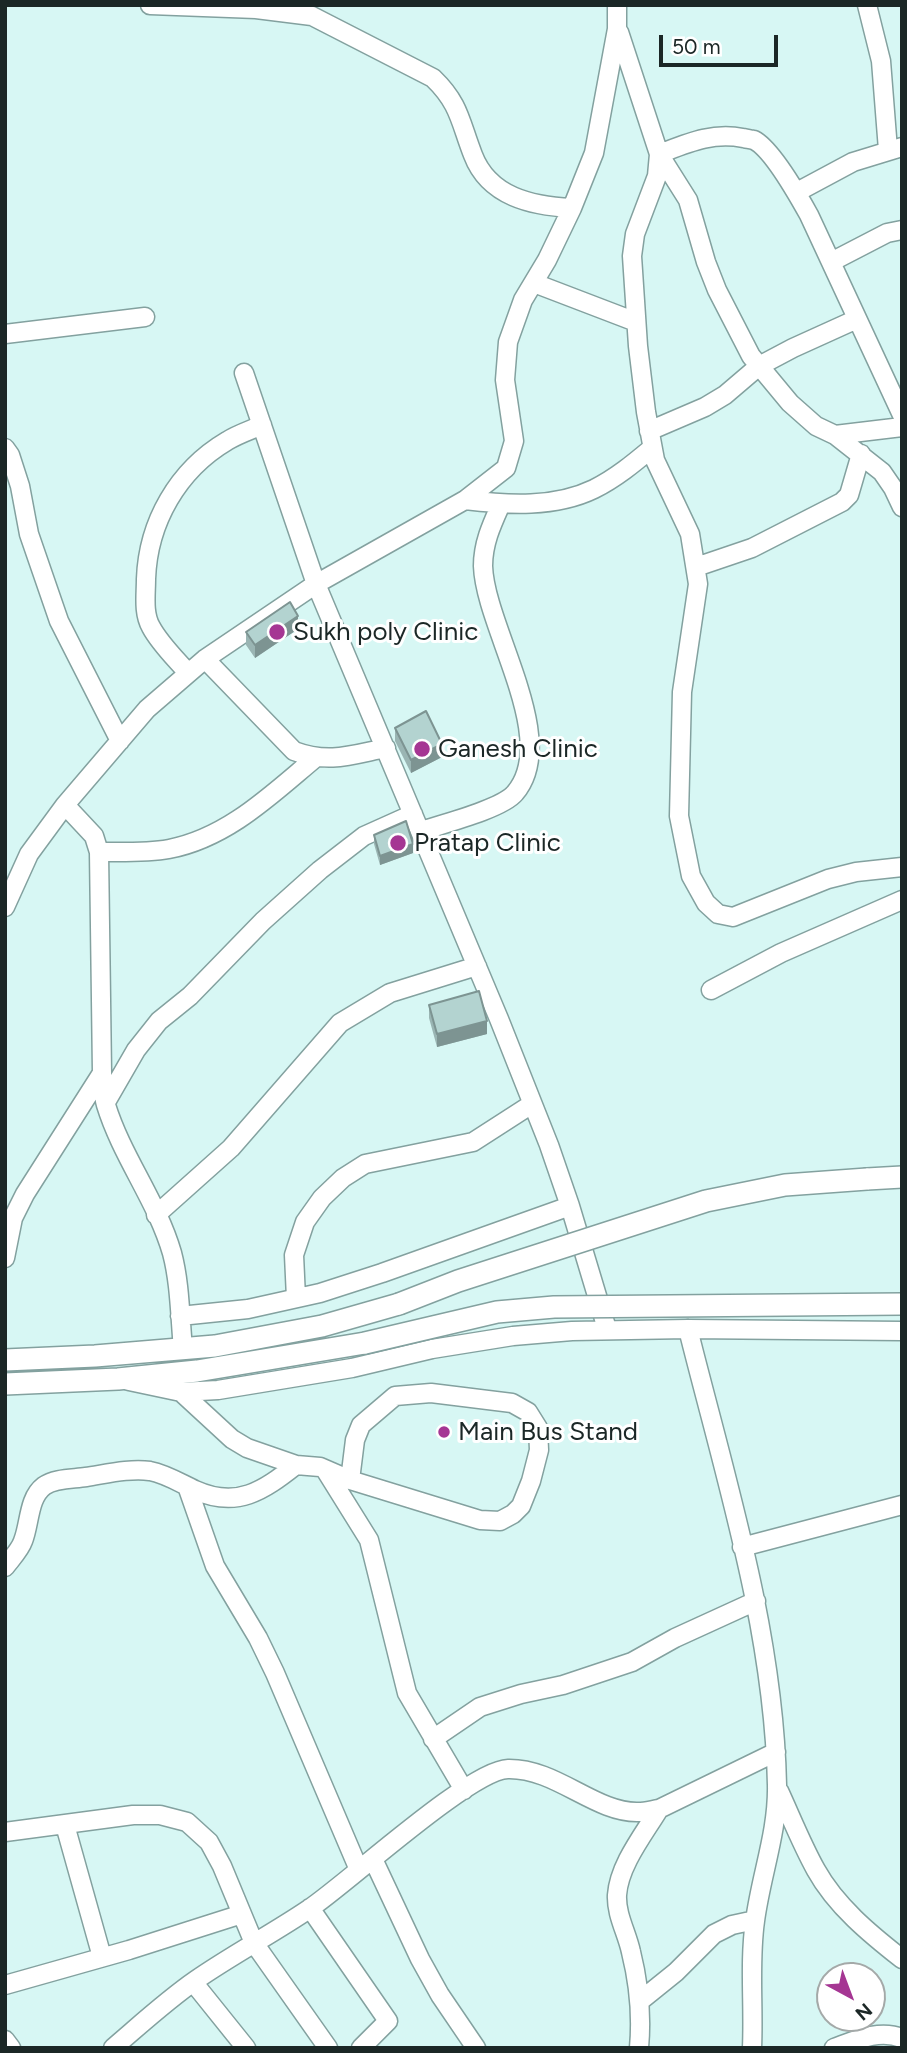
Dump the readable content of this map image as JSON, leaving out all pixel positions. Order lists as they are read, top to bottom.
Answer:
{
  "places": [
    "Sukh poly Clinic",
    "Ganesh Clinic",
    "Pratap Clinic",
    "Main Bus Stand"
  ],
  "scale_bar": "50 m",
  "north": "bottom right"
}
